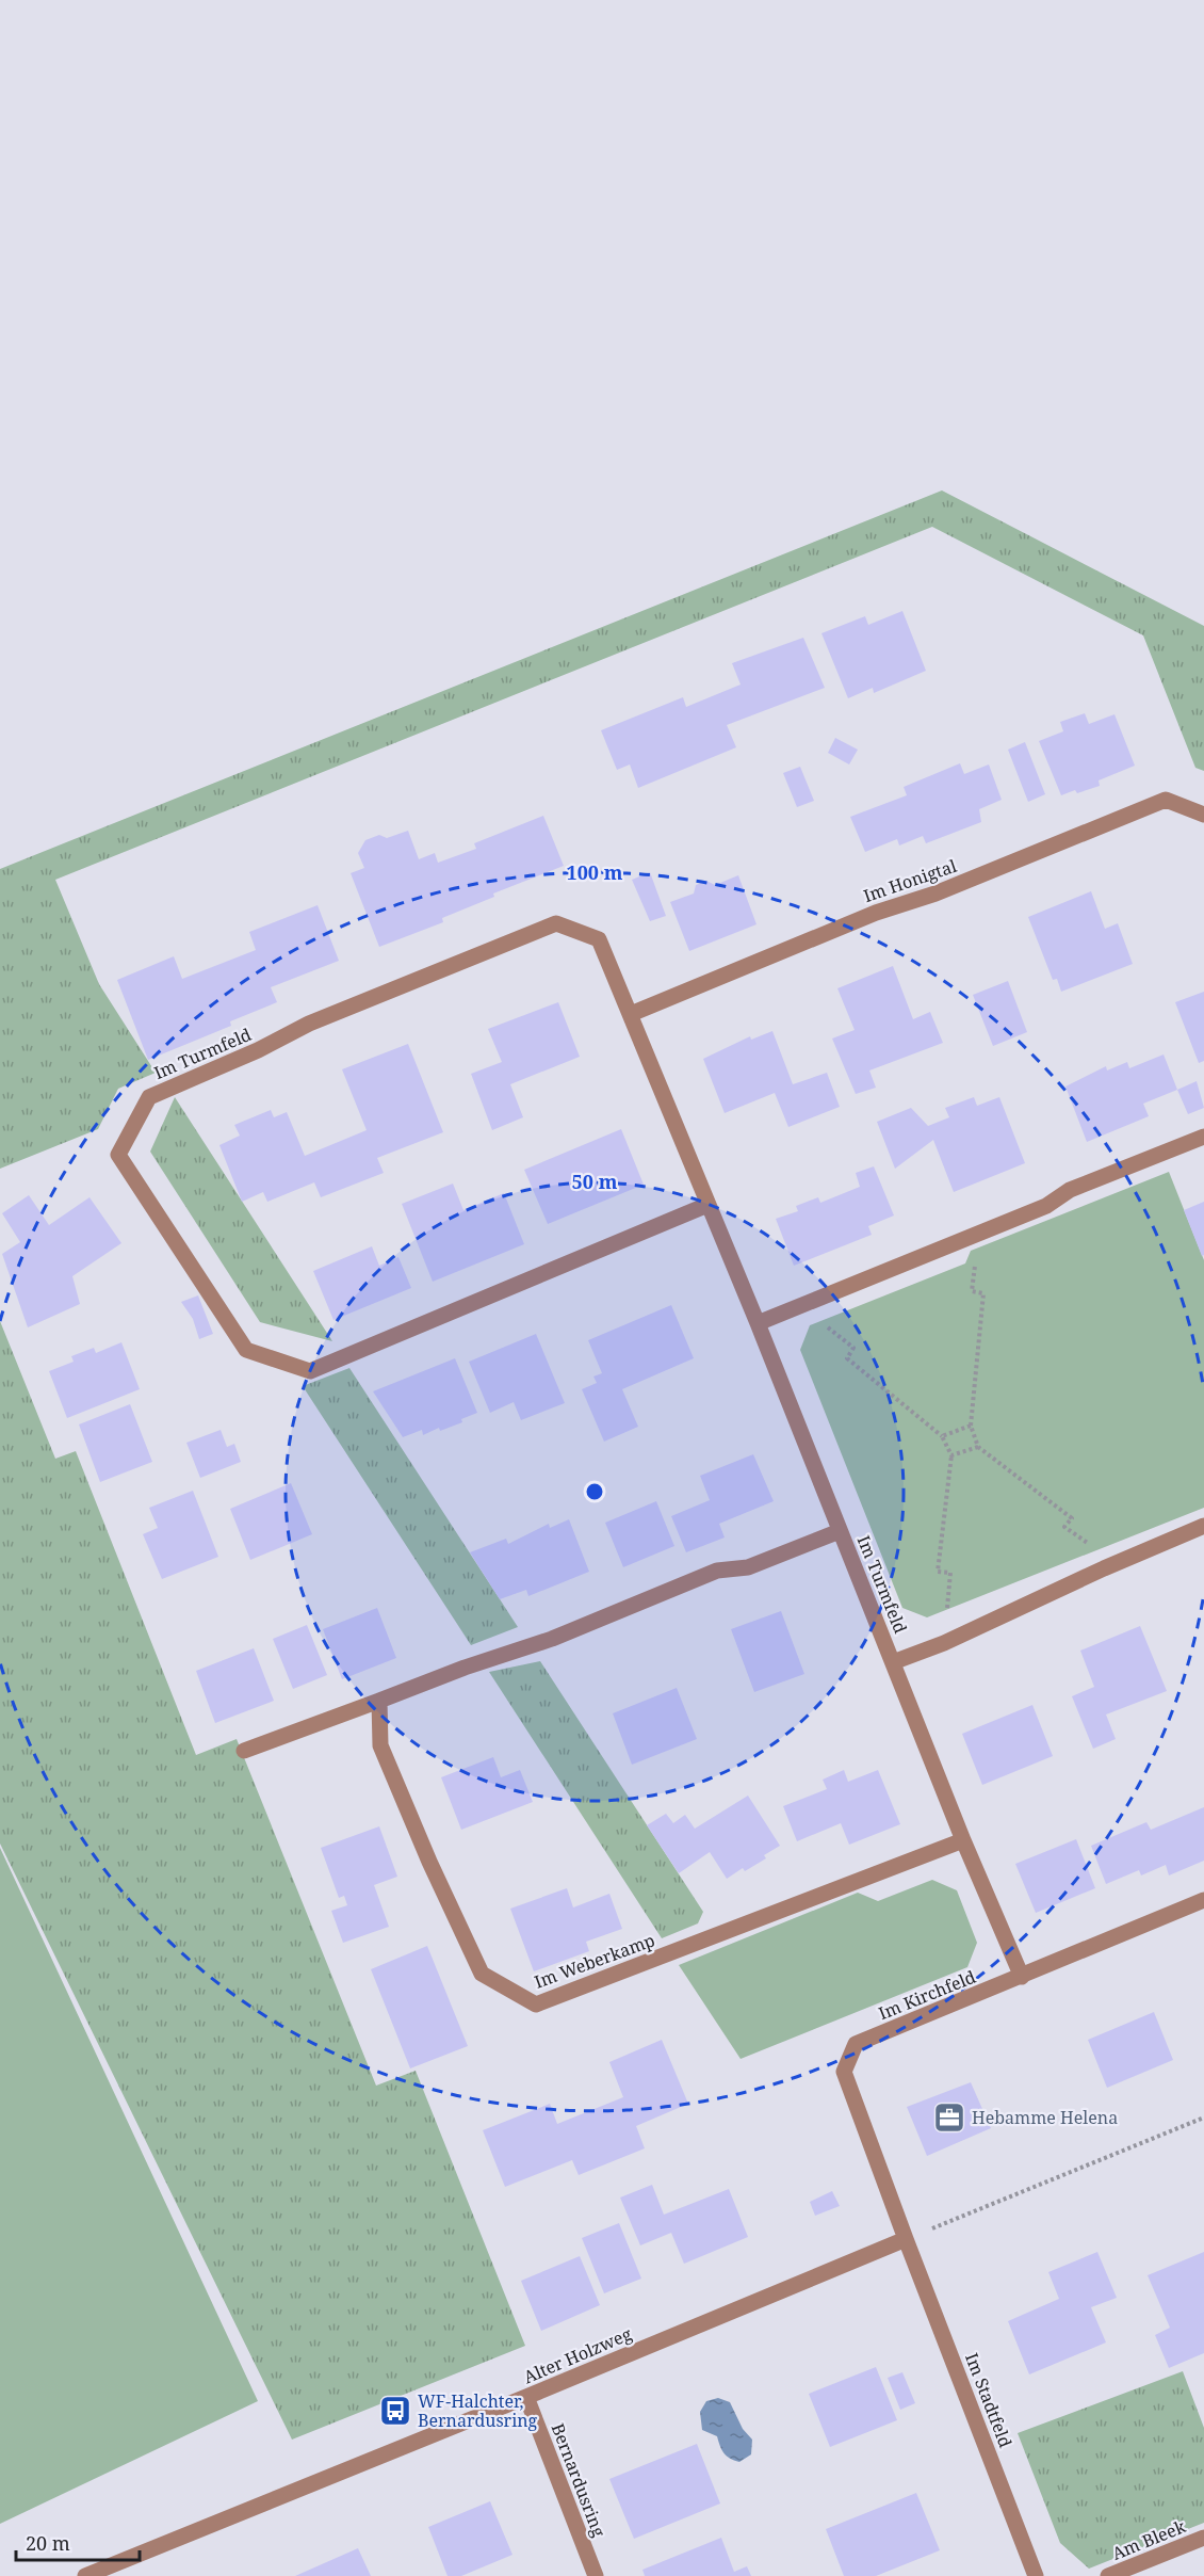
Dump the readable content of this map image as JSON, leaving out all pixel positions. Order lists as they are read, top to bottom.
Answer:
{
  "streets": {
    "street": [
      "Im Honigtal",
      "Im Turmfeld",
      "Im Weberkamp",
      "Im Kirchfeld",
      "Alter Holzweg",
      "Im Stadtfeld",
      "Bernardusring",
      "Am Bleek"
    ]
  },
  "crossings": [
    ["Im Honigtal", "Im Turmfeld"],
    ["Im Turmfeld", "Im Weberkamp"],
    ["Im Turmfeld", "Im Kirchfeld"],
    ["Im Kirchfeld", "Alter Holzweg"],
    ["Im Kirchfeld", "Im Stadtfeld"],
    ["Alter Holzweg", "Im Stadtfeld"],
    ["Alter Holzweg", "Bernardusring"]
  ],
  "places": {
    "office": ["Hebamme Helena"],
    "bus stop": ["WF-Halchter, Bernardusring"]
  },
  "scale_bar": "20 m",
  "rings": ["100 m", "50 m"]
}
